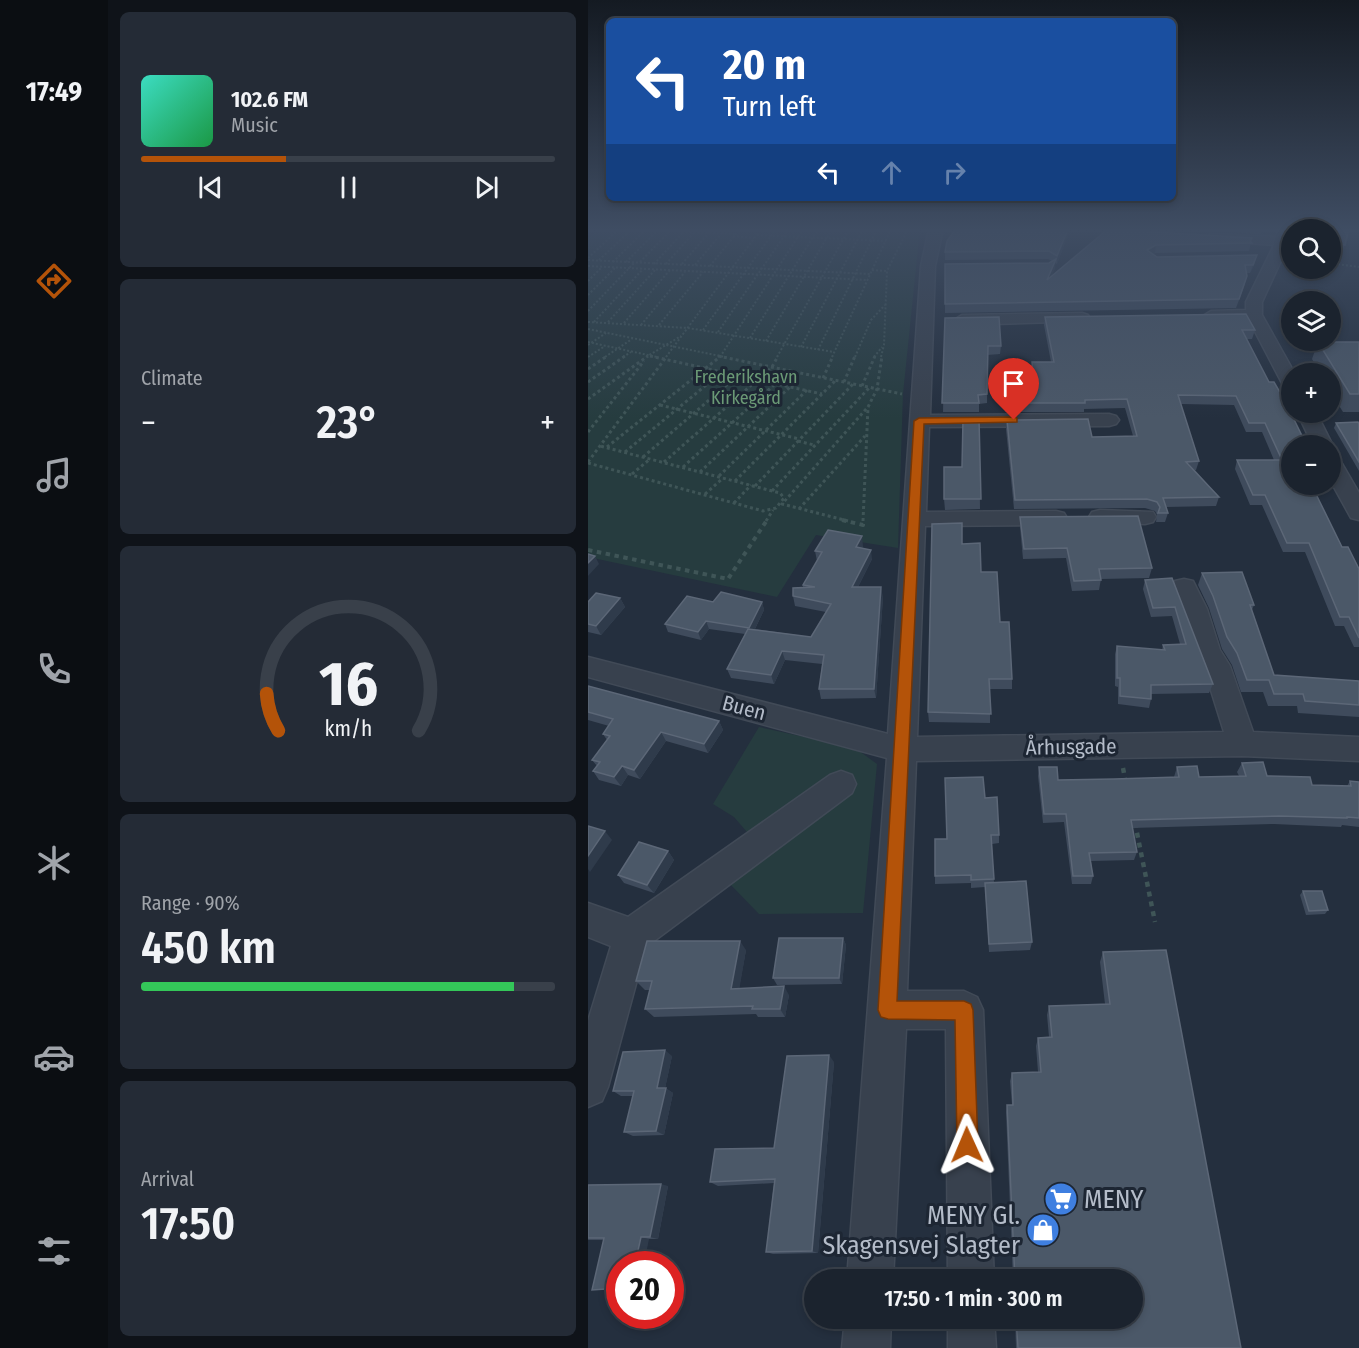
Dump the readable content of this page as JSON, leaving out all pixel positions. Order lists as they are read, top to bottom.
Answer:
{
  "streets": {
    "street": ["Buen", "Århusgade"]
  },
  "crossings": [
    ["Buen", "Århusgade"]
  ],
  "parks": ["Frederikshavn Kirkegård"],
  "places": {
    "supermarket": ["MENY"],
    "shop": ["MENY Gl. Skagensvej Slagter"]
  },
  "page": {
    "tabs": "17:49",
    "turn": ["20 m", "Turn left"],
    "song": ["102.6 FM", "Music"],
    "map_buttons": ["+", "−"],
    "tile": [
      "Climate",
      ["Range · 90%", "450 km"],
      ["Arrival", "17:50"]
    ],
    "heat": ["−", "23°", "+"],
    "limit": "20",
    "trip": "17:50 · 1 min · 300 m",
    "gauge": ["16", "km/h"]
  }
}
